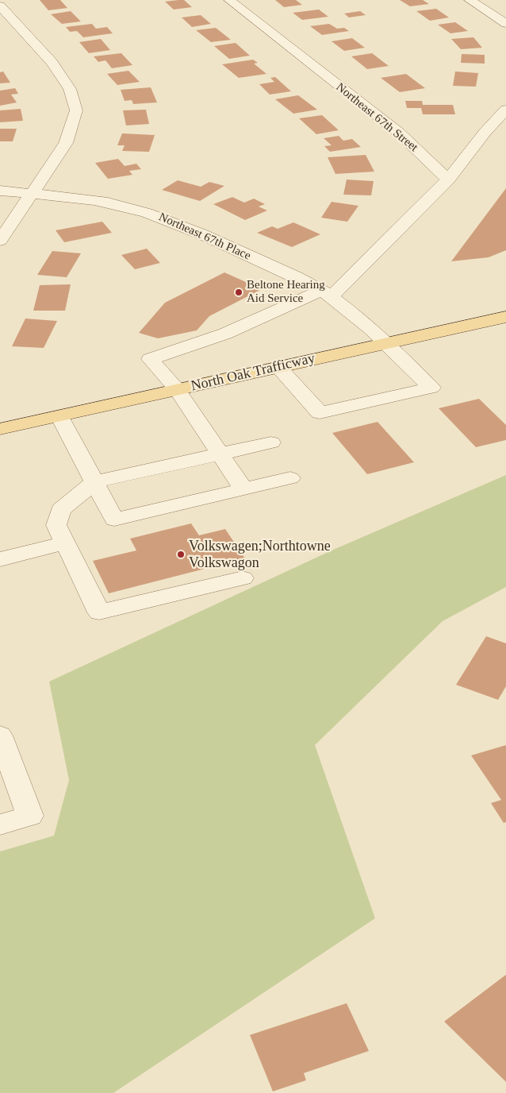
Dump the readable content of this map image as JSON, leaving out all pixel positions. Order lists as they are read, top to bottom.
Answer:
{
  "streets": {
    "main road": ["North Oak Trafficway"],
    "street": ["Northeast 67th Street", "Northeast 67th Place"]
  },
  "crossings": [
    ["Northeast 67th Place", "North Oak Trafficway"]
  ],
  "places": ["Beltone Hearing Aid Service", "Volkswagen;Northtowne Volkswagon"]
}
